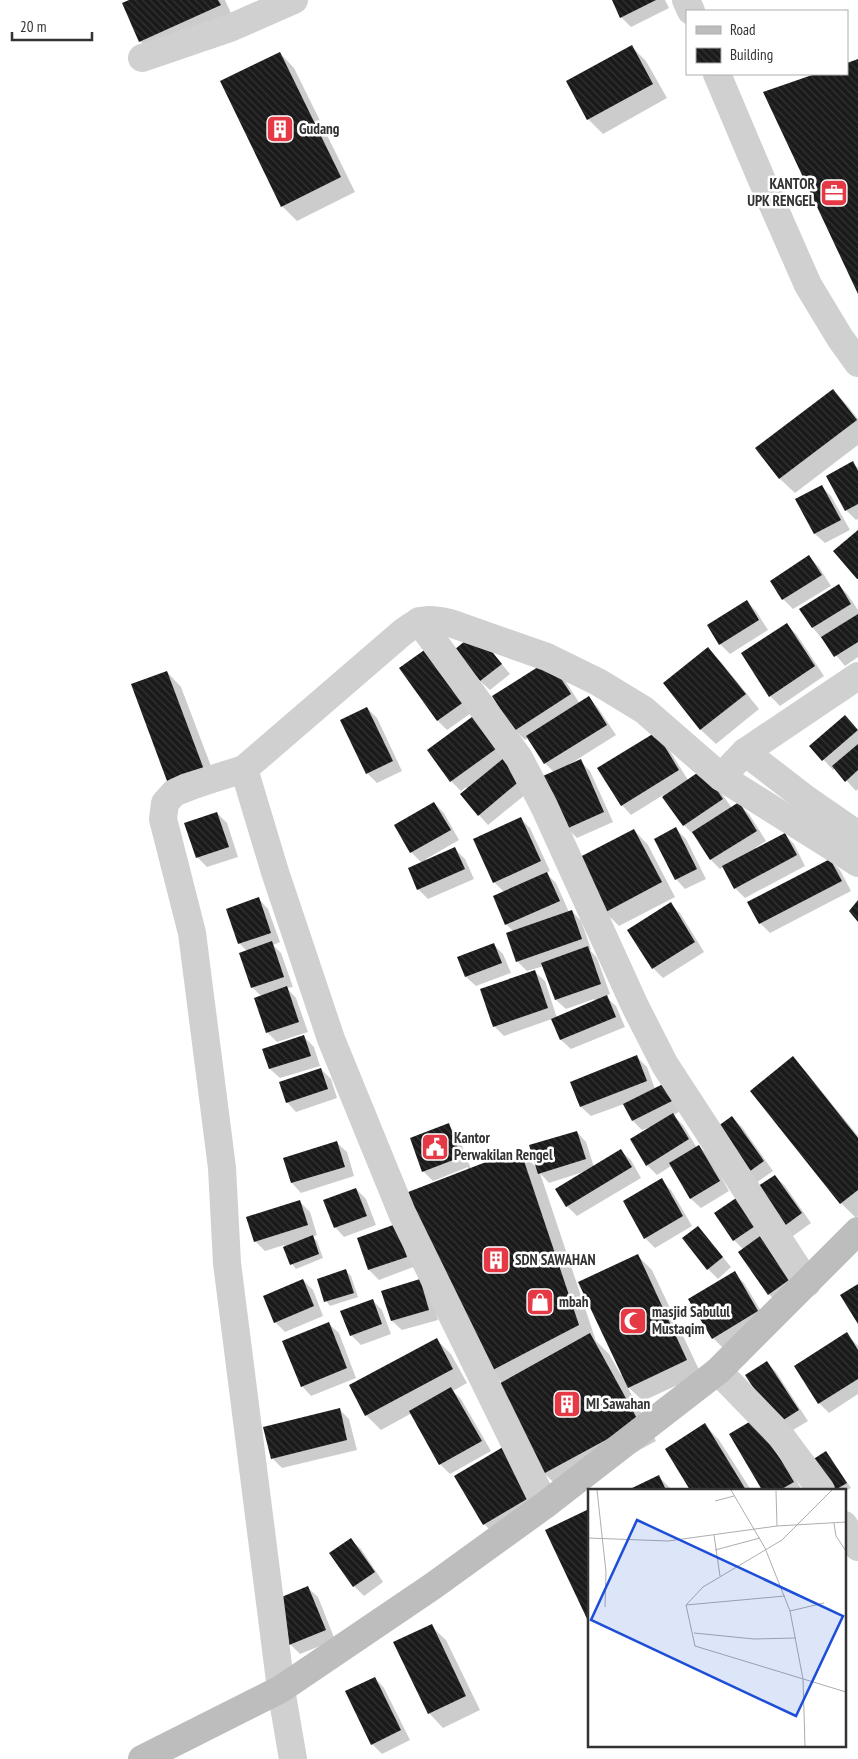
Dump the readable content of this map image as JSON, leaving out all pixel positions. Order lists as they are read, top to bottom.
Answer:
{
  "places": {
    "building": ["Gudang", "SDN SAWAHAN", "MI Sawahan"],
    "office": ["KANTOR UPK RENGEL"],
    "public building": ["Kantor Perwakilan Rengel"],
    "shop": ["mbah"],
    "mosque": ["masjid Sabulul Mustaqim"]
  },
  "legend": ["Road", "Building"],
  "scale_bar": "20 m"
}
